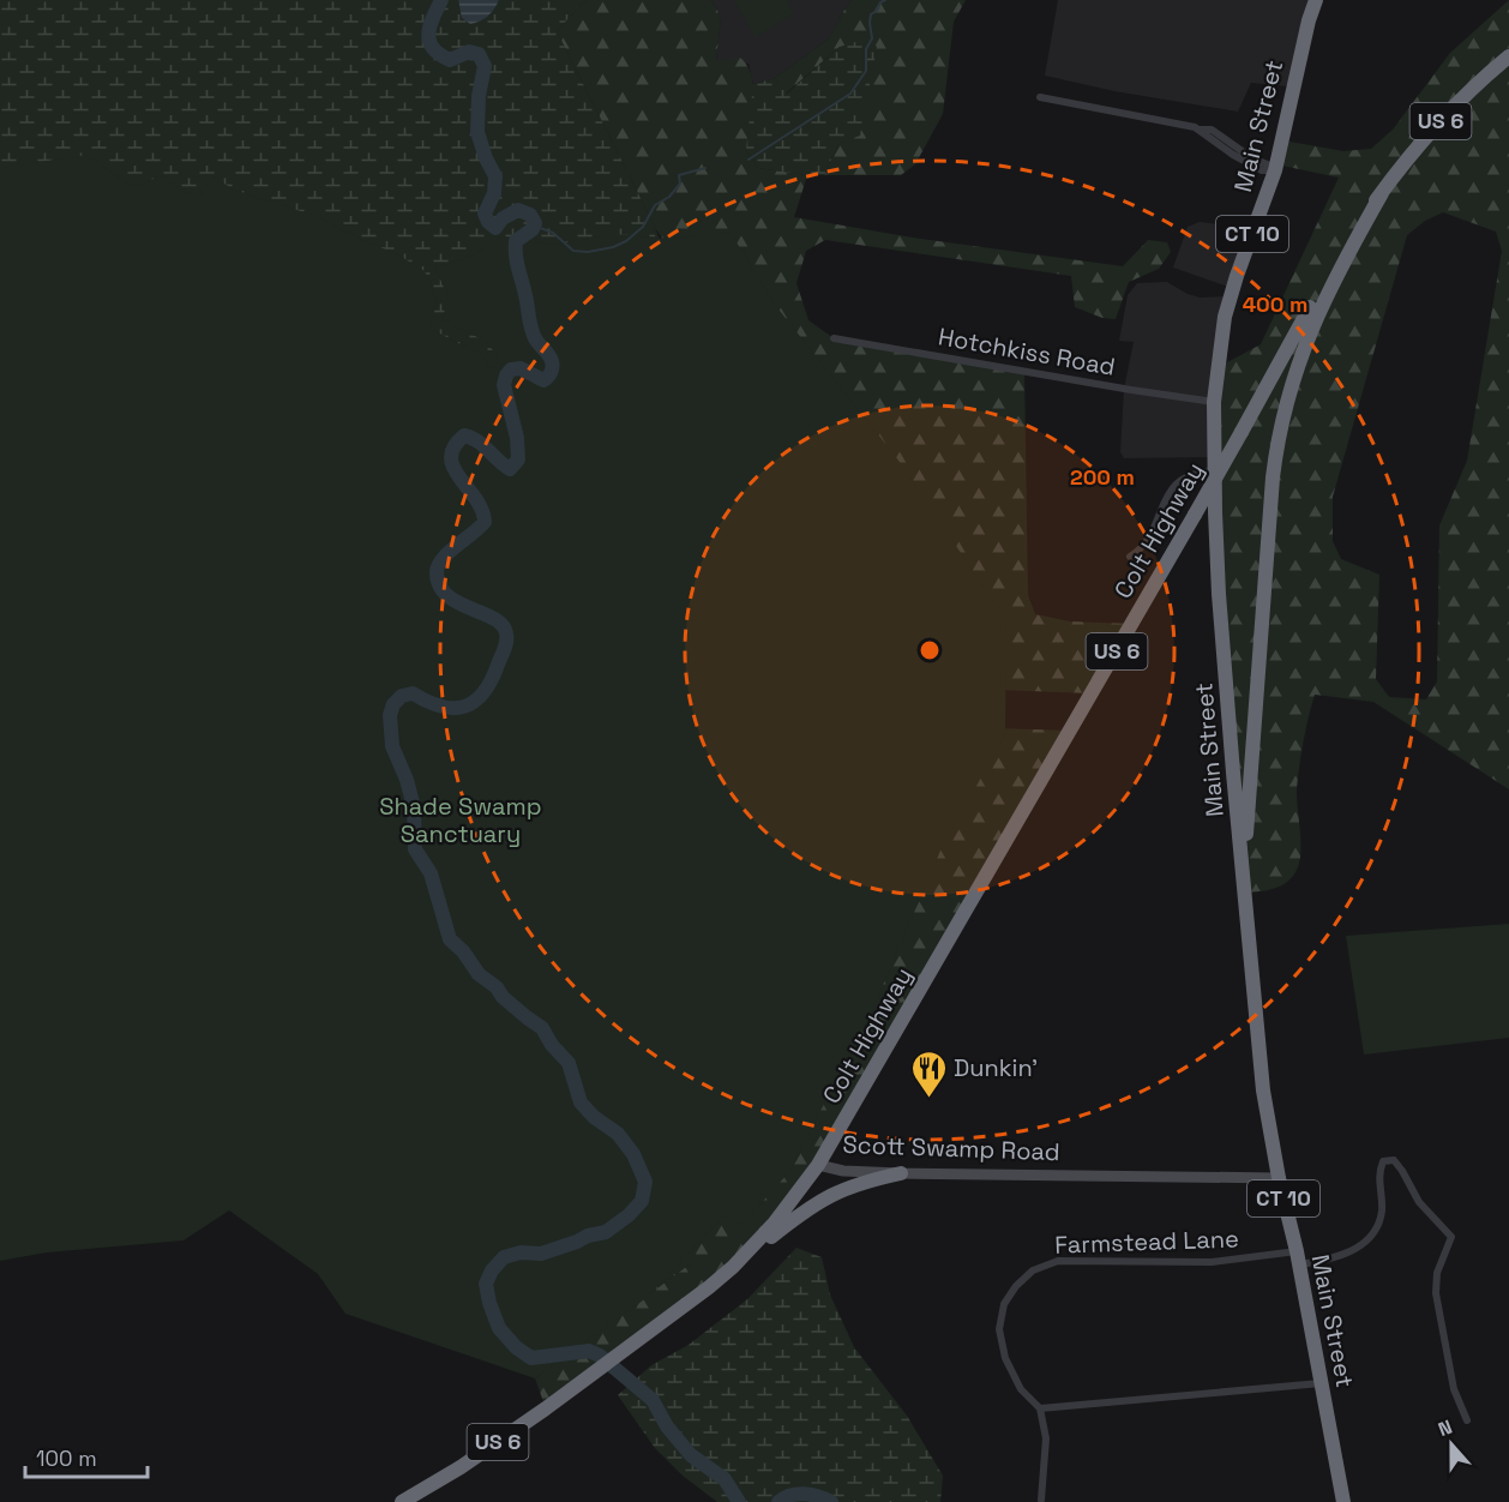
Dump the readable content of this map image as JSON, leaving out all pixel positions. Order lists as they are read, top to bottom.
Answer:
{
  "streets": {
    "highway": [
      "US 6",
      "Main Street",
      "CT 10",
      "Colt Highway",
      "Scott Swamp Road"
    ],
    "street": ["Hotchkiss Road", "Farmstead Lane"]
  },
  "crossings": [
    ["Main Street", "Hotchkiss Road"],
    ["Main Street", "Scott Swamp Road"],
    ["Main Street", "Farmstead Lane"],
    ["Colt Highway", "Scott Swamp Road"]
  ],
  "parks": ["Shade Swamp Sanctuary"],
  "places": {
    "restaurant": ["Dunkin'"]
  },
  "scale_bar": "100 m",
  "north": "top",
  "rings": ["400 m", "200 m"]
}
